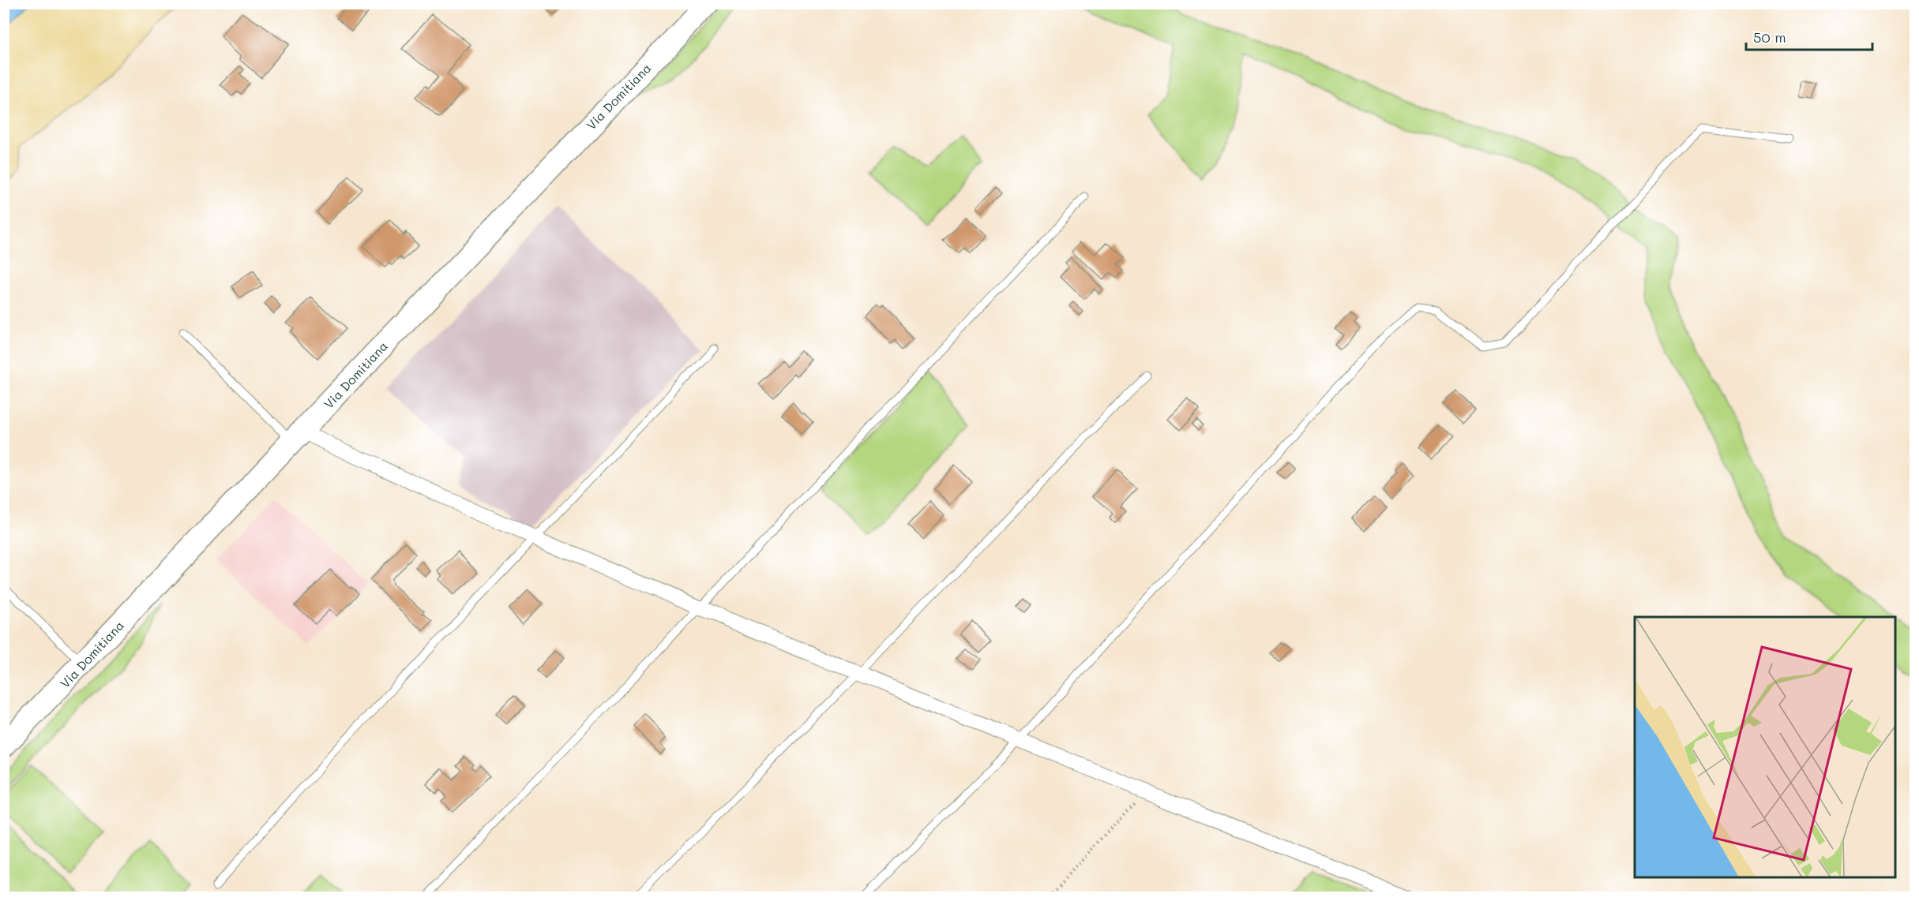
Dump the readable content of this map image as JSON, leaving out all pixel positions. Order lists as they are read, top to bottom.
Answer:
{
  "streets": {
    "main road": ["Via Domitiana"]
  },
  "scale_bar": "50 m"
}
